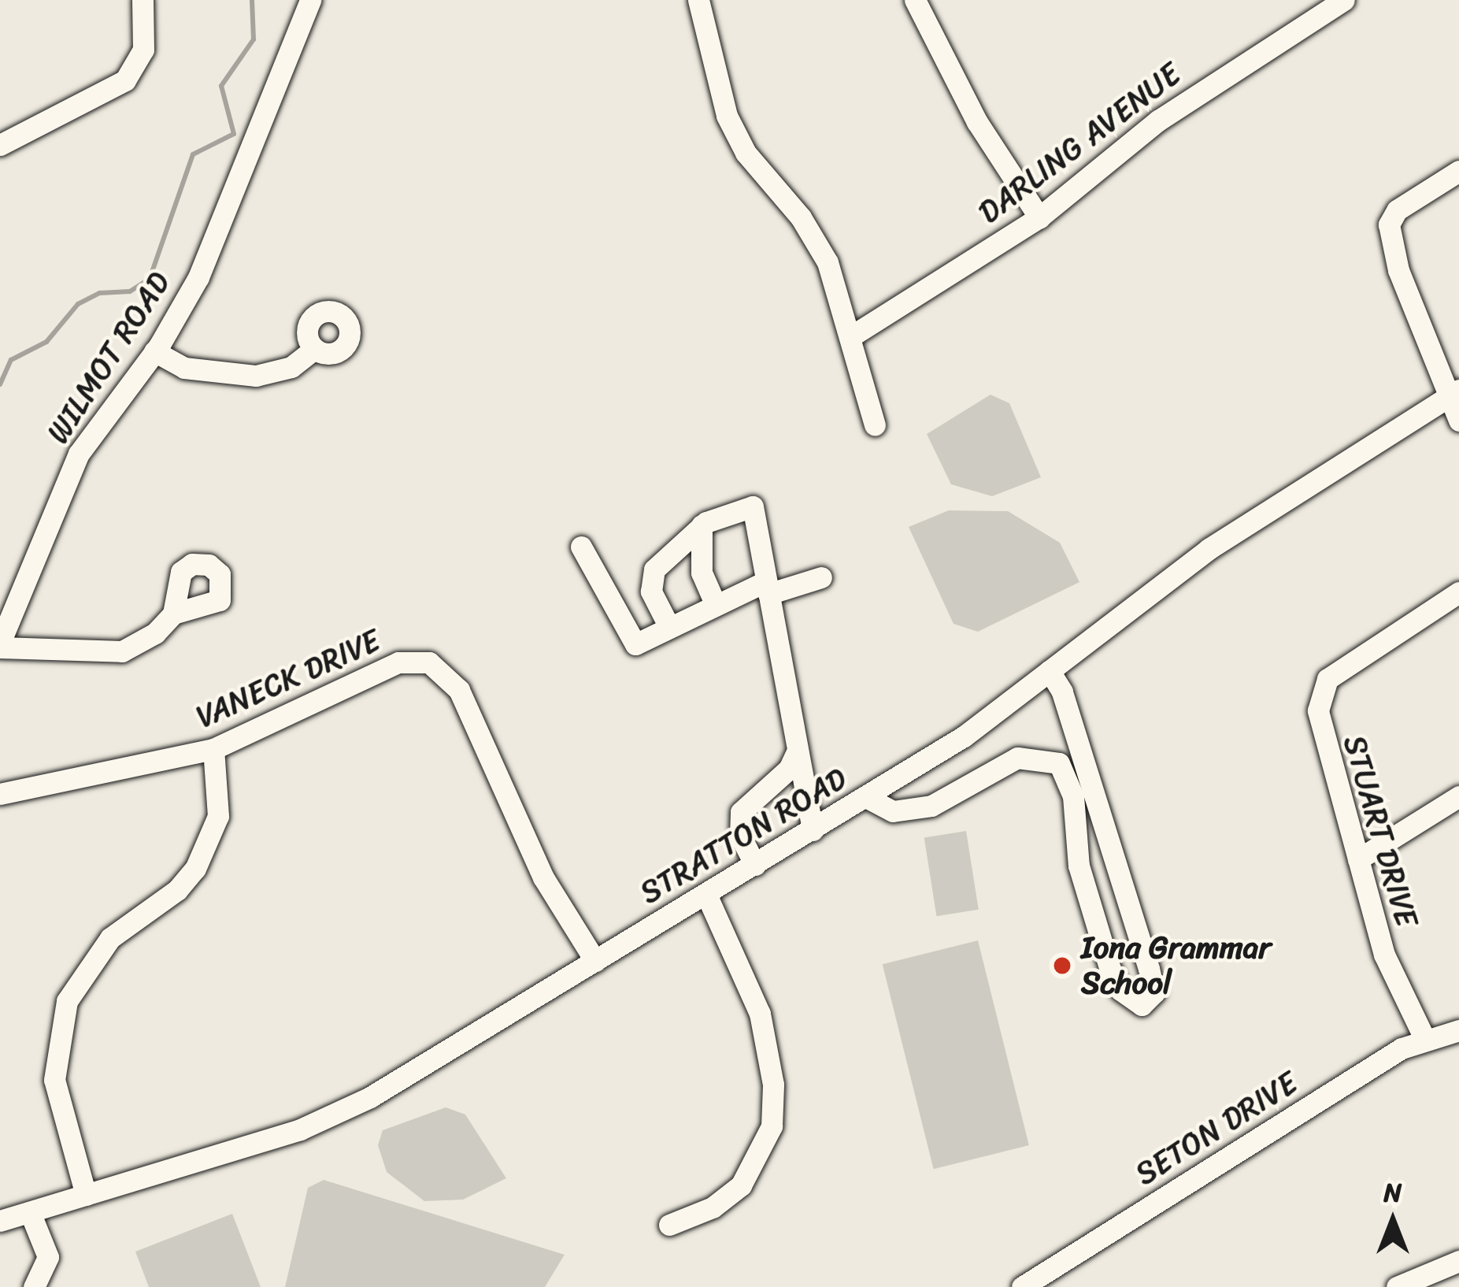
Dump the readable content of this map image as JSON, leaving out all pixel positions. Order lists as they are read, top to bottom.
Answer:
{
  "streets": {
    "street": [
      "DARLING AVENUE",
      "WILMOT ROAD",
      "VANECK DRIVE",
      "STUART DRIVE",
      "STRATTON ROAD",
      "SETON DRIVE"
    ]
  },
  "crossings": [
    ["VANECK DRIVE", "STRATTON ROAD"],
    ["STUART DRIVE", "SETON DRIVE"]
  ],
  "places": ["Iona Grammar School"],
  "north": "top"
}
